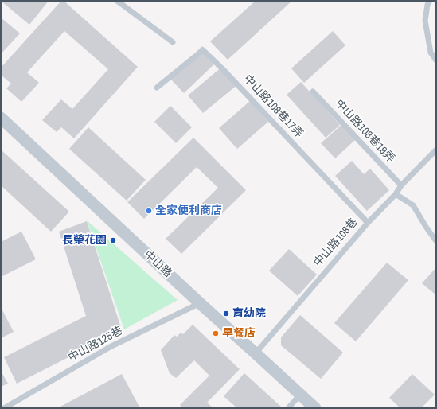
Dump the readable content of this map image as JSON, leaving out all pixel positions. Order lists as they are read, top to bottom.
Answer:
{
  "streets": {
    "street": ["中山路"],
    "lane": [
      "中山路108巷17弄",
      "中山路108巷19弄",
      "中山路108巷",
      "中山路125巷"
    ]
  },
  "crossings": [
    ["中山路108巷17弄", "中山路108巷"],
    ["中山路108巷19弄", "中山路108巷"],
    ["中山路108巷", "中山路"],
    ["中山路", "中山路125巷"]
  ],
  "places": [
    "全家便利商店",
    "長榮花園",
    "育幼院",
    "早餐店"
  ]
}
